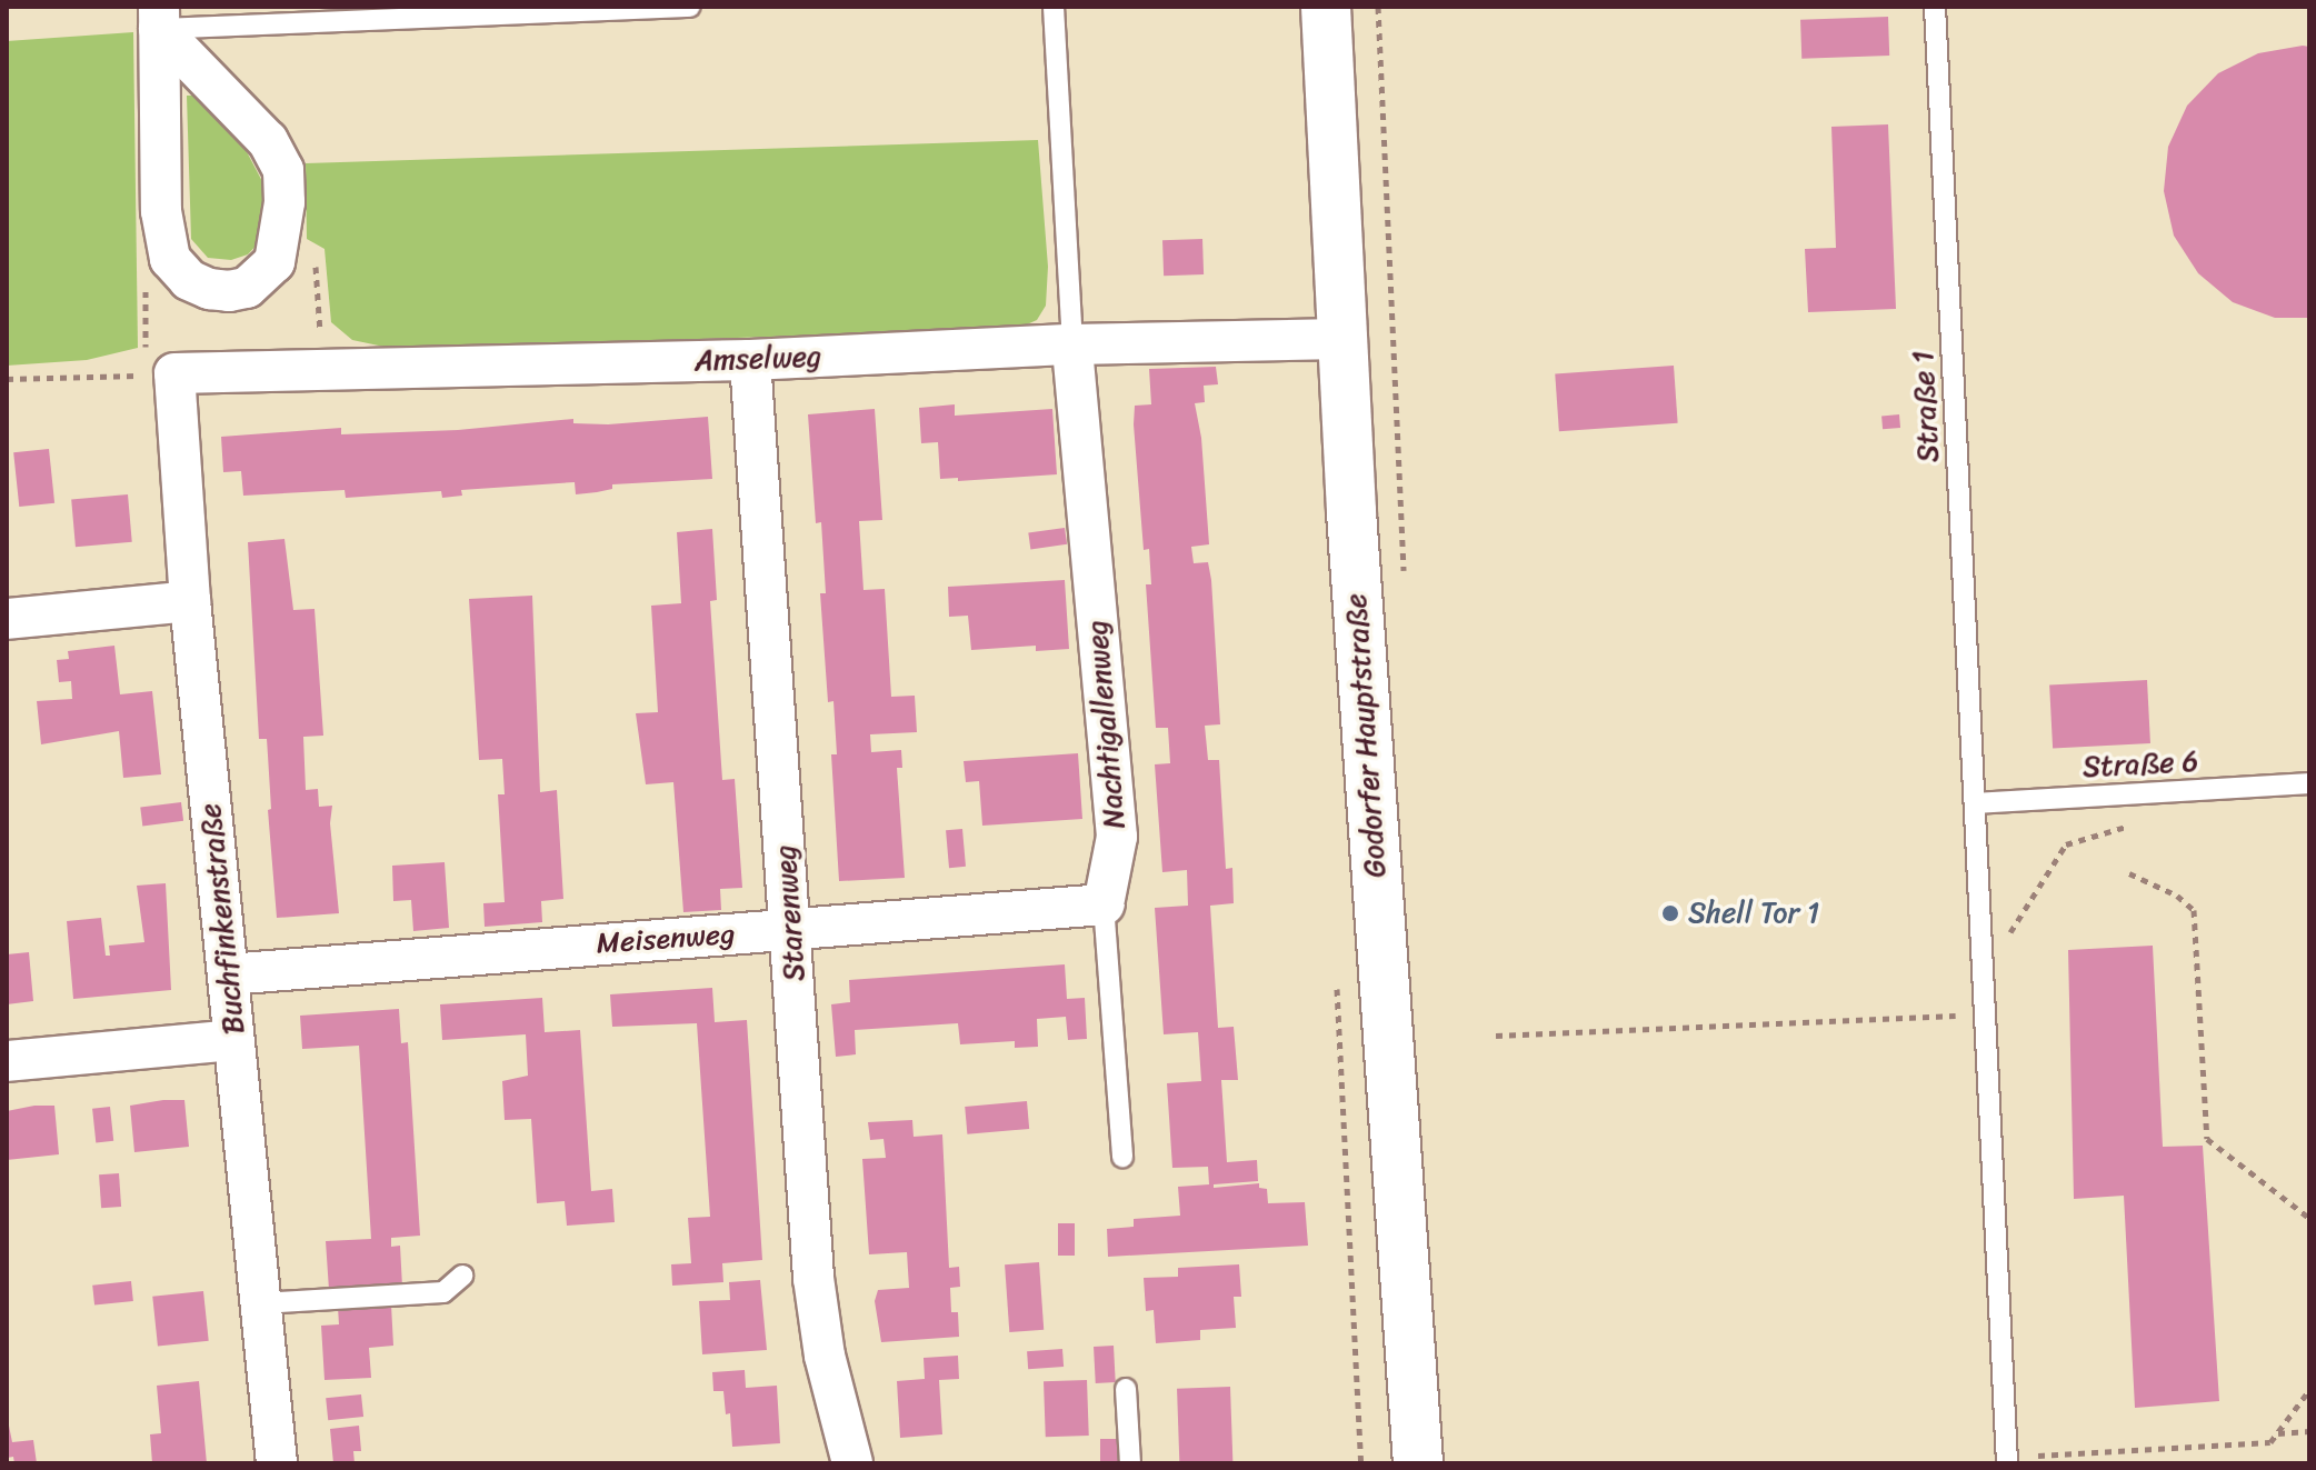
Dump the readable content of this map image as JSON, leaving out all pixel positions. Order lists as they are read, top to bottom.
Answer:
{
  "streets": {
    "main road": ["Godorfer Hauptstraße"],
    "street": [
      "Amselweg",
      "Nachtigallenweg",
      "Starenweg",
      "Buchfinkenstraße",
      "Meisenweg"
    ],
    "lane": ["Straße 1", "Straße 6"]
  },
  "crossings": [
    ["Amselweg", "Nachtigallenweg"],
    ["Amselweg", "Godorfer Hauptstraße"],
    ["Amselweg", "Starenweg"],
    ["Amselweg", "Buchfinkenstraße"],
    ["Straße 1", "Straße 6"],
    ["Nachtigallenweg", "Meisenweg"],
    ["Starenweg", "Meisenweg"],
    ["Buchfinkenstraße", "Meisenweg"]
  ],
  "places": ["Shell Tor 1"]
}
